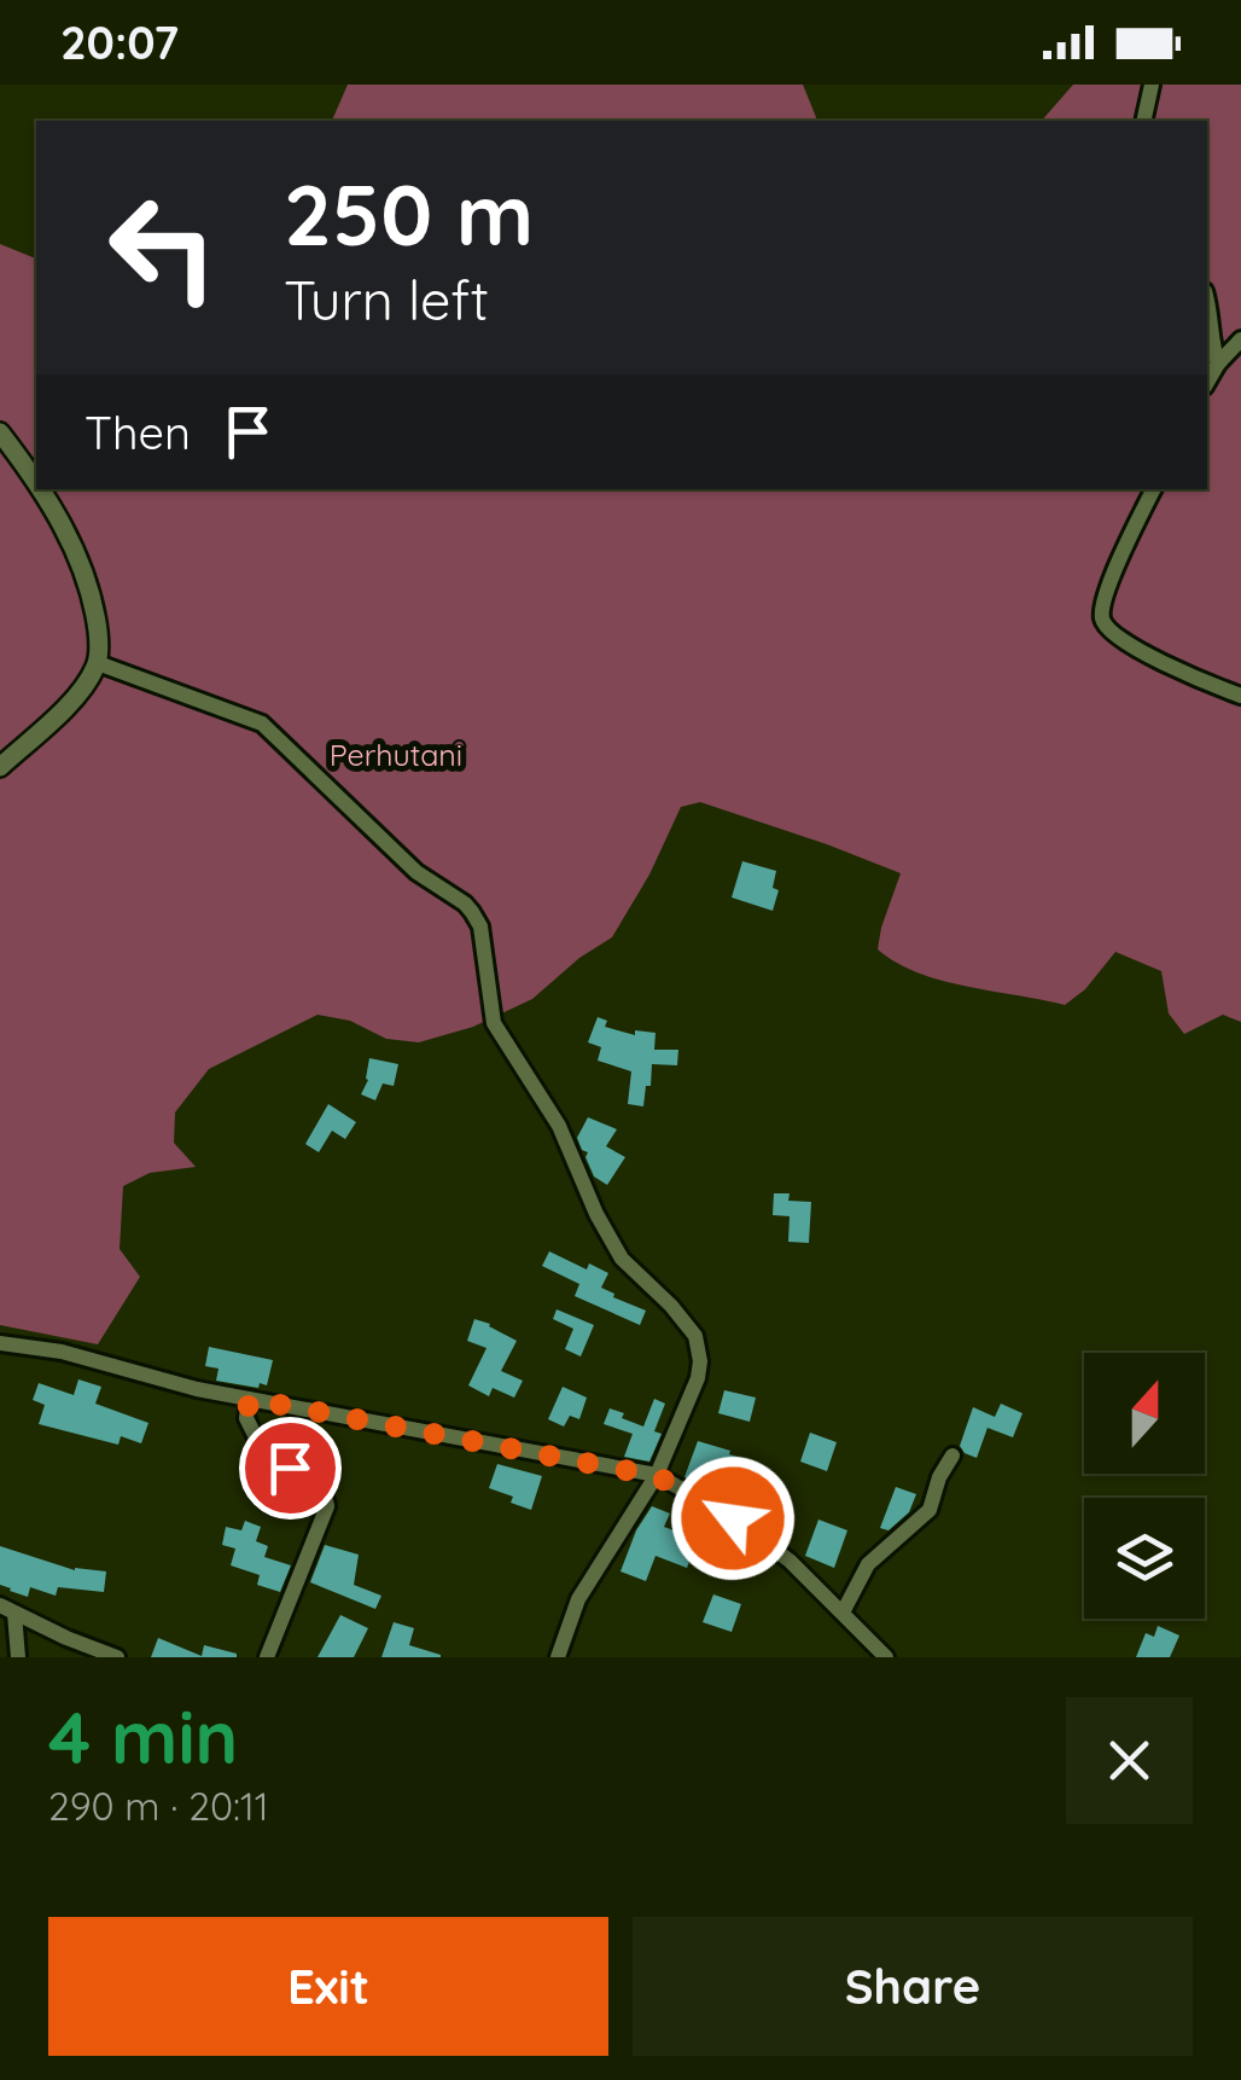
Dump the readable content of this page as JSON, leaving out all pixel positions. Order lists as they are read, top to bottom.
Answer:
{
  "parks": ["Perhutani"],
  "north": "top",
  "page": {
    "status": "20:07",
    "turn": ["250 m", "Turn left"],
    "then": "Then",
    "heading": ["4 min", "290 m · 20:11"],
    "buttons": ["Exit", "Share"]
  }
}
